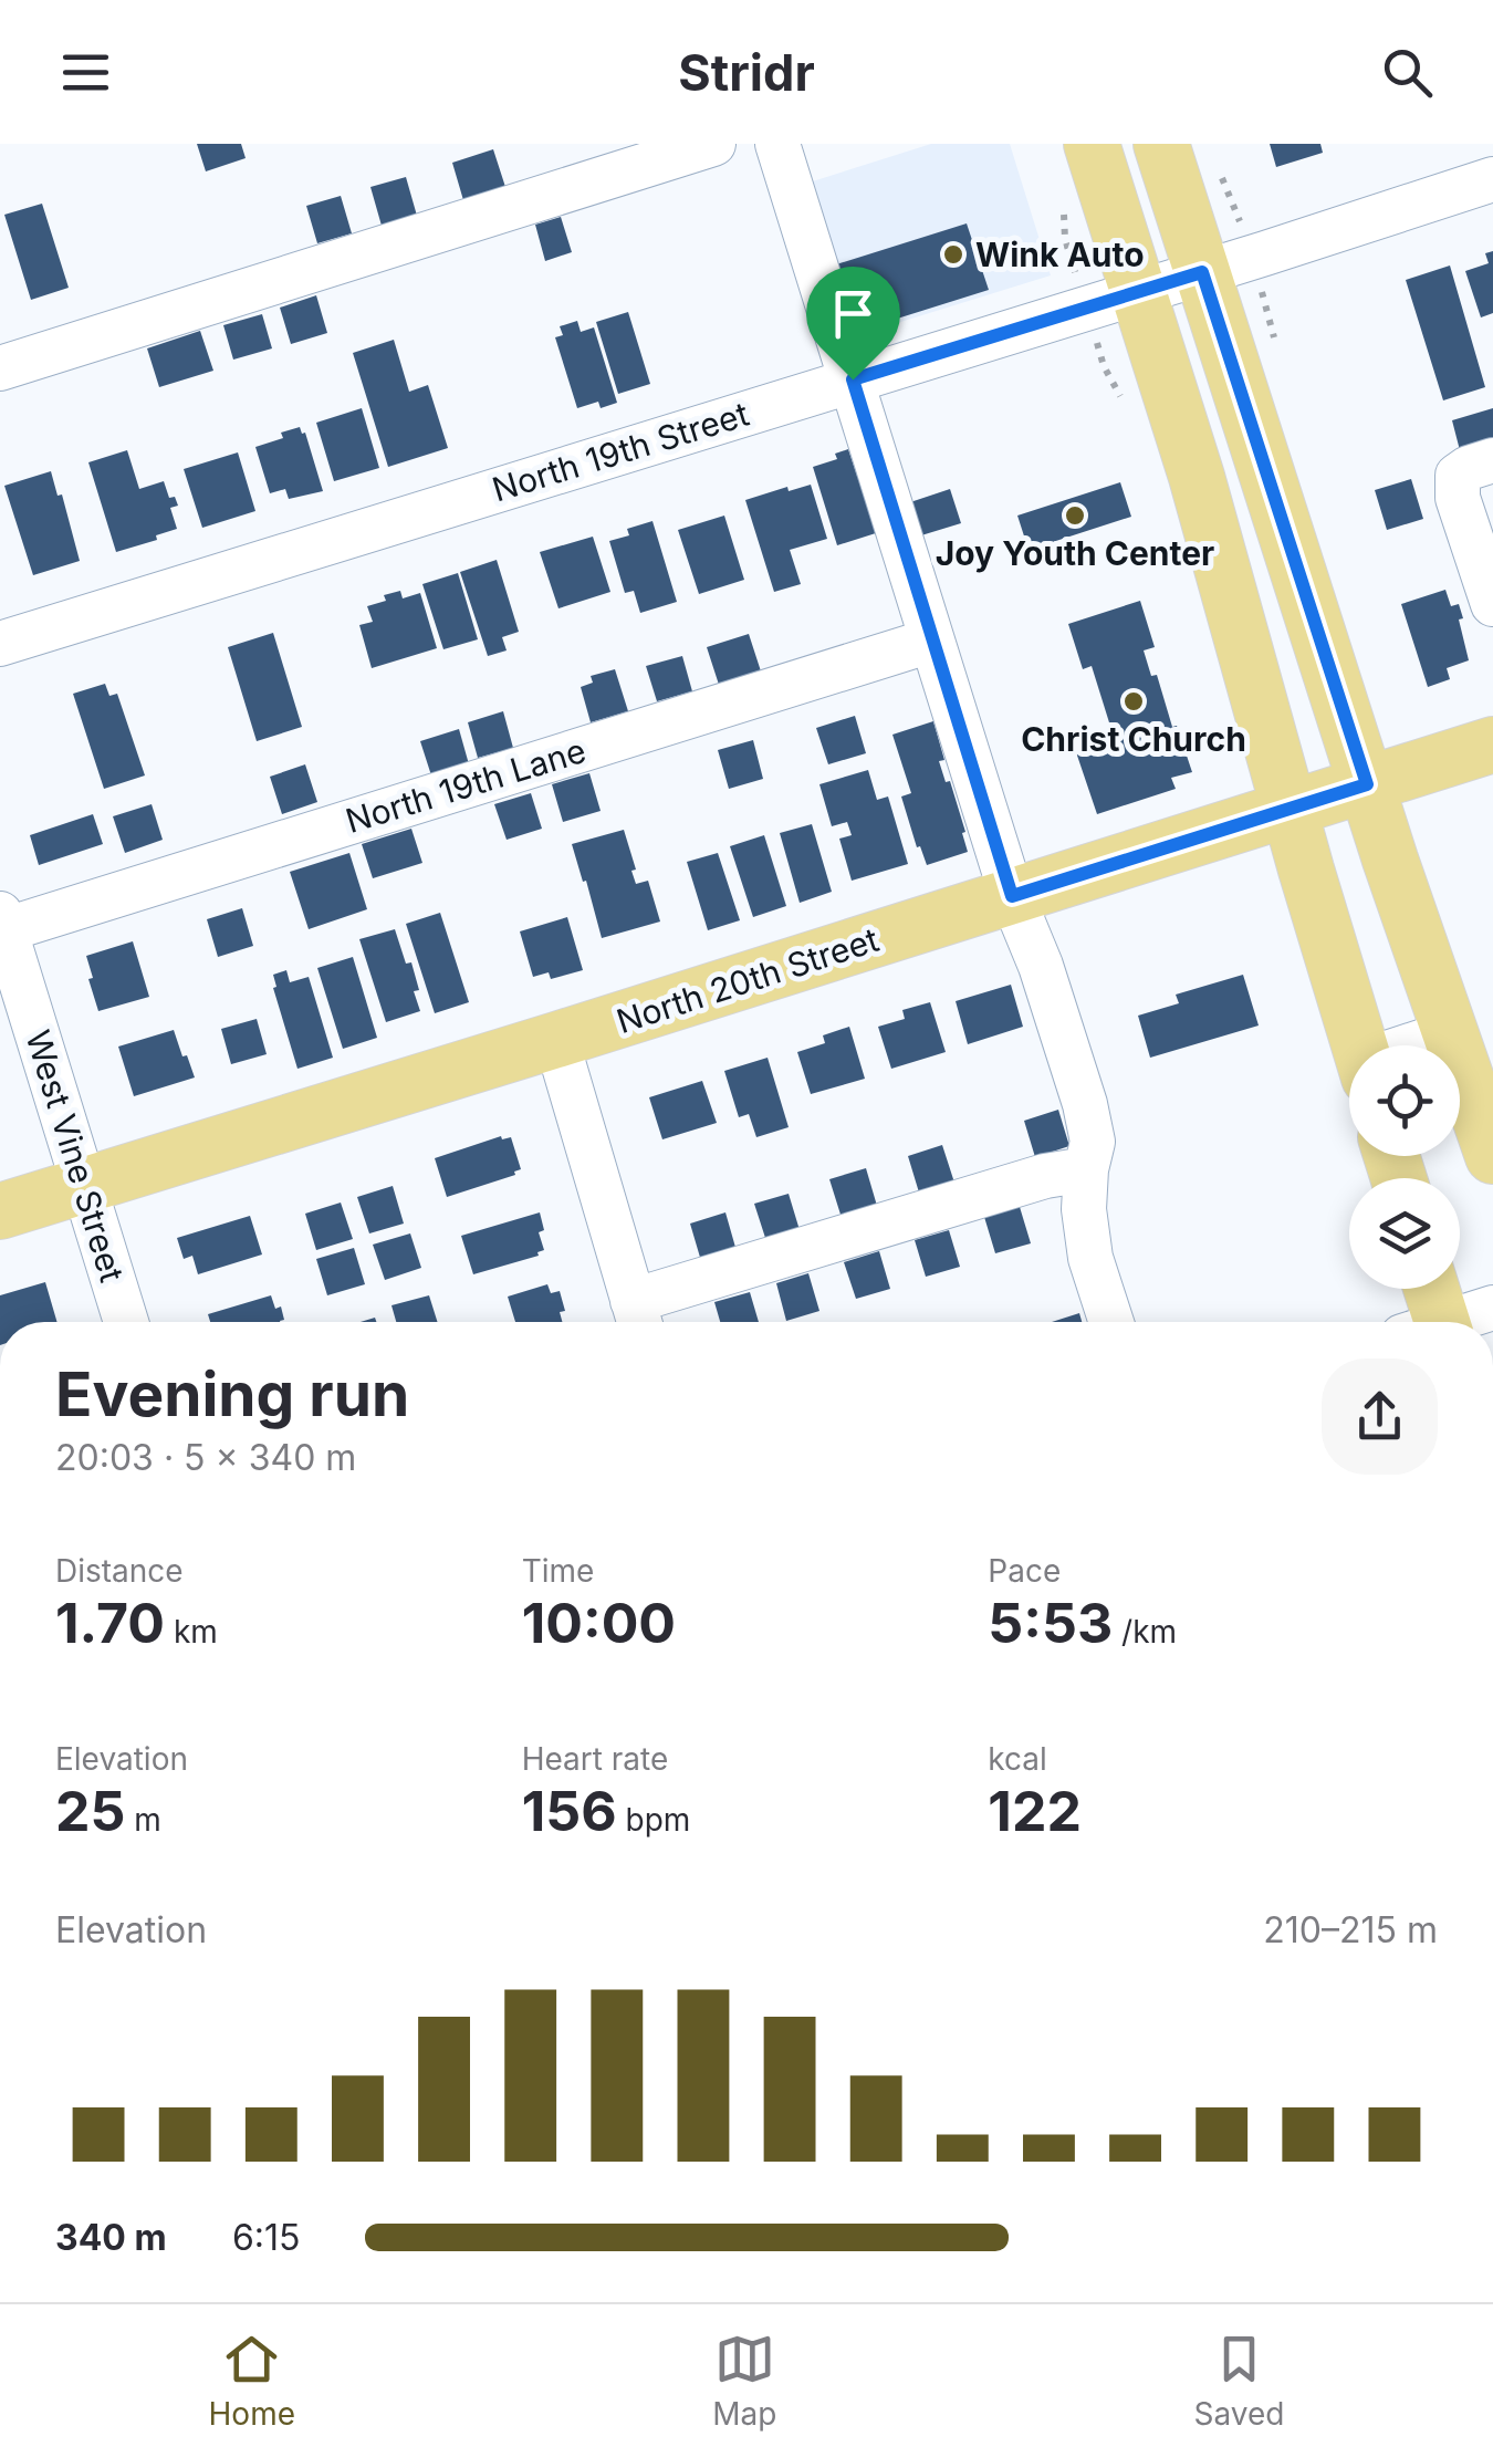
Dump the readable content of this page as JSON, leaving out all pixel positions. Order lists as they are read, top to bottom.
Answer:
{
  "streets": {
    "main road": ["North 20th Street"],
    "street": ["North 19th Street", "North 19th Lane", "West Vine Street"]
  },
  "crossings": [
    ["North 19th Lane", "West Vine Street"],
    ["North 20th Street", "West Vine Street"]
  ],
  "places": ["Wink Auto", "Joy Youth Center", "Christ Church"],
  "page": {
    "header": "Stridr",
    "heading": ["Evening run", "20:03 · 5 × 340 m"],
    "stats": [
      ["Distance", "1.70 km"],
      ["Time", "10:00"],
      ["Pace", "5:53 /km"],
      ["Elevation", "25 m"],
      ["Heart rate", "156 bpm"],
      ["kcal", "122"]
    ],
    "chart": ["Elevation", "210–215 m"],
    "list": [
      {
        "name": "340 m",
        "note": "6:15"
      }
    ],
    "tabs": ["Home", "Map", "Saved"]
  }
}
